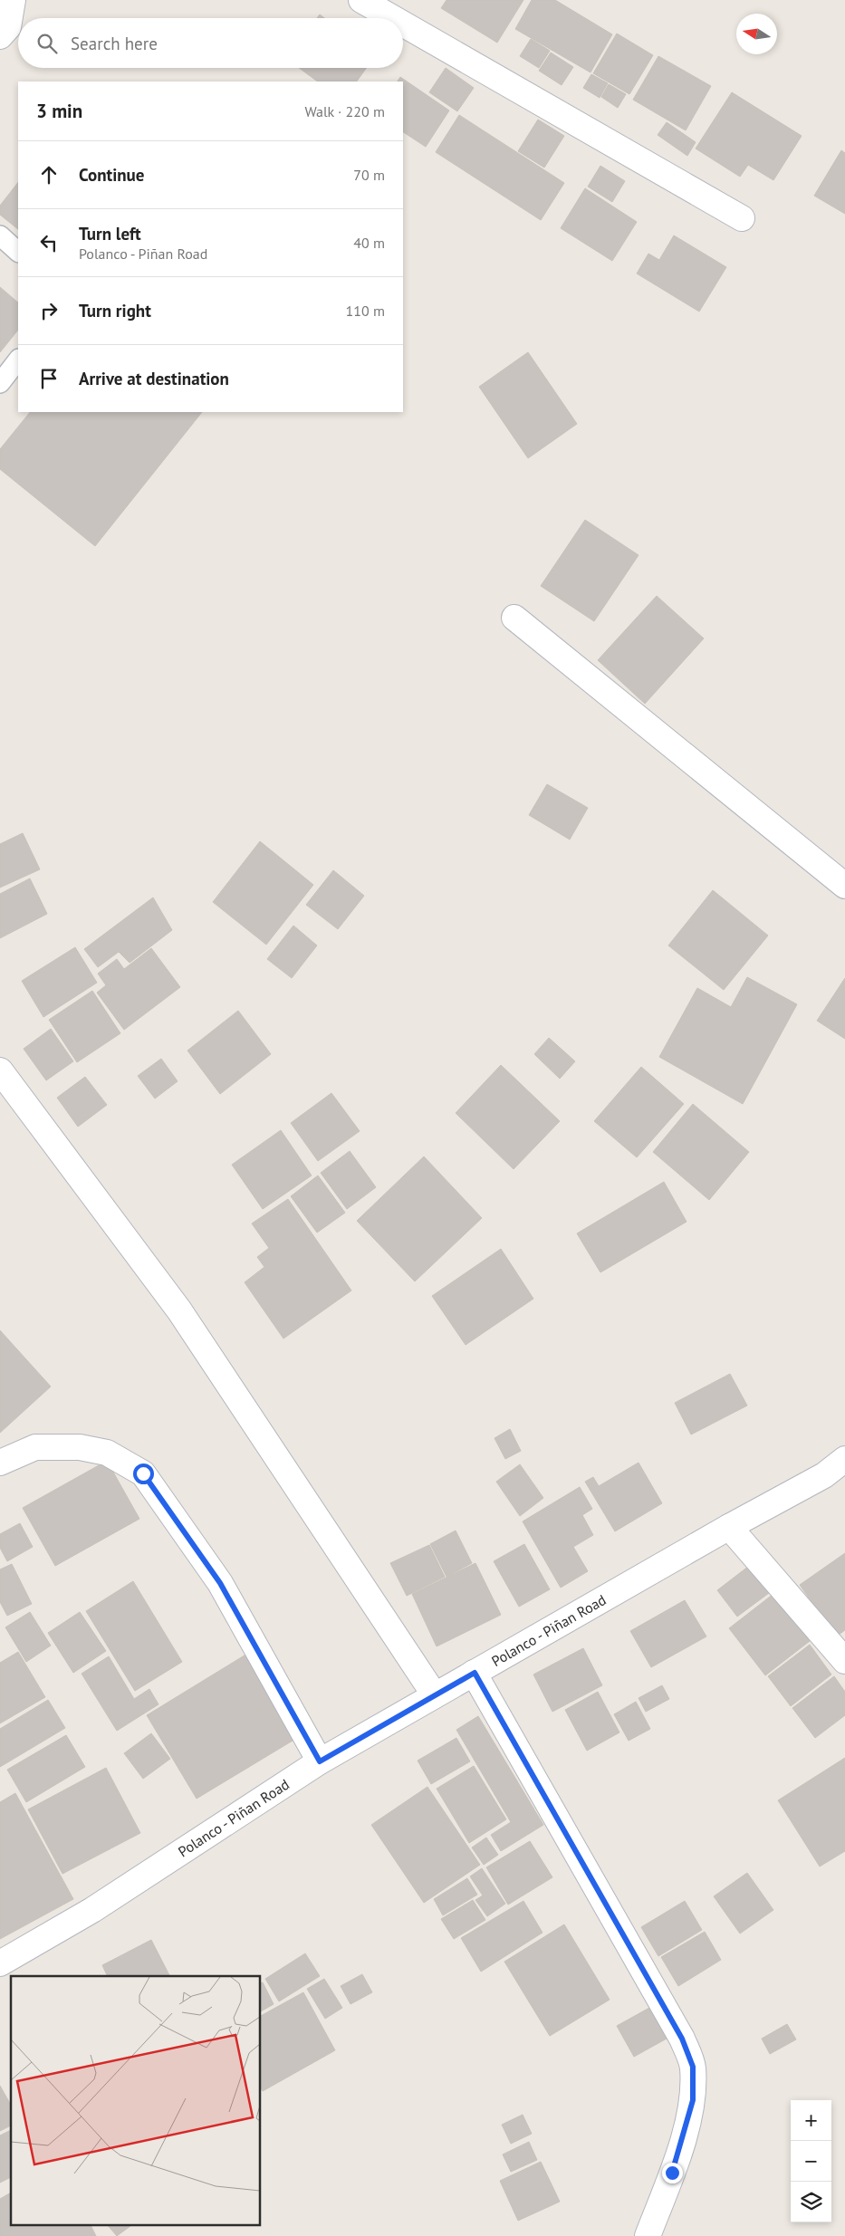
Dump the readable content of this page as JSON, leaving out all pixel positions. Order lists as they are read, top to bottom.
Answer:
{
  "streets": {
    "street": ["Polanco - Piñan Road"]
  },
  "north": "left",
  "page": {
    "search": "Search here",
    "heading": ["3 min", "Walk · 220 m"],
    "list": [
      ["Continue", "70 m"],
      ["Turn left", "Polanco - Piñan Road", "40 m"],
      ["Turn right", "110 m"],
      "Arrive at destination"
    ],
    "map_buttons": ["+", "−"]
  }
}
